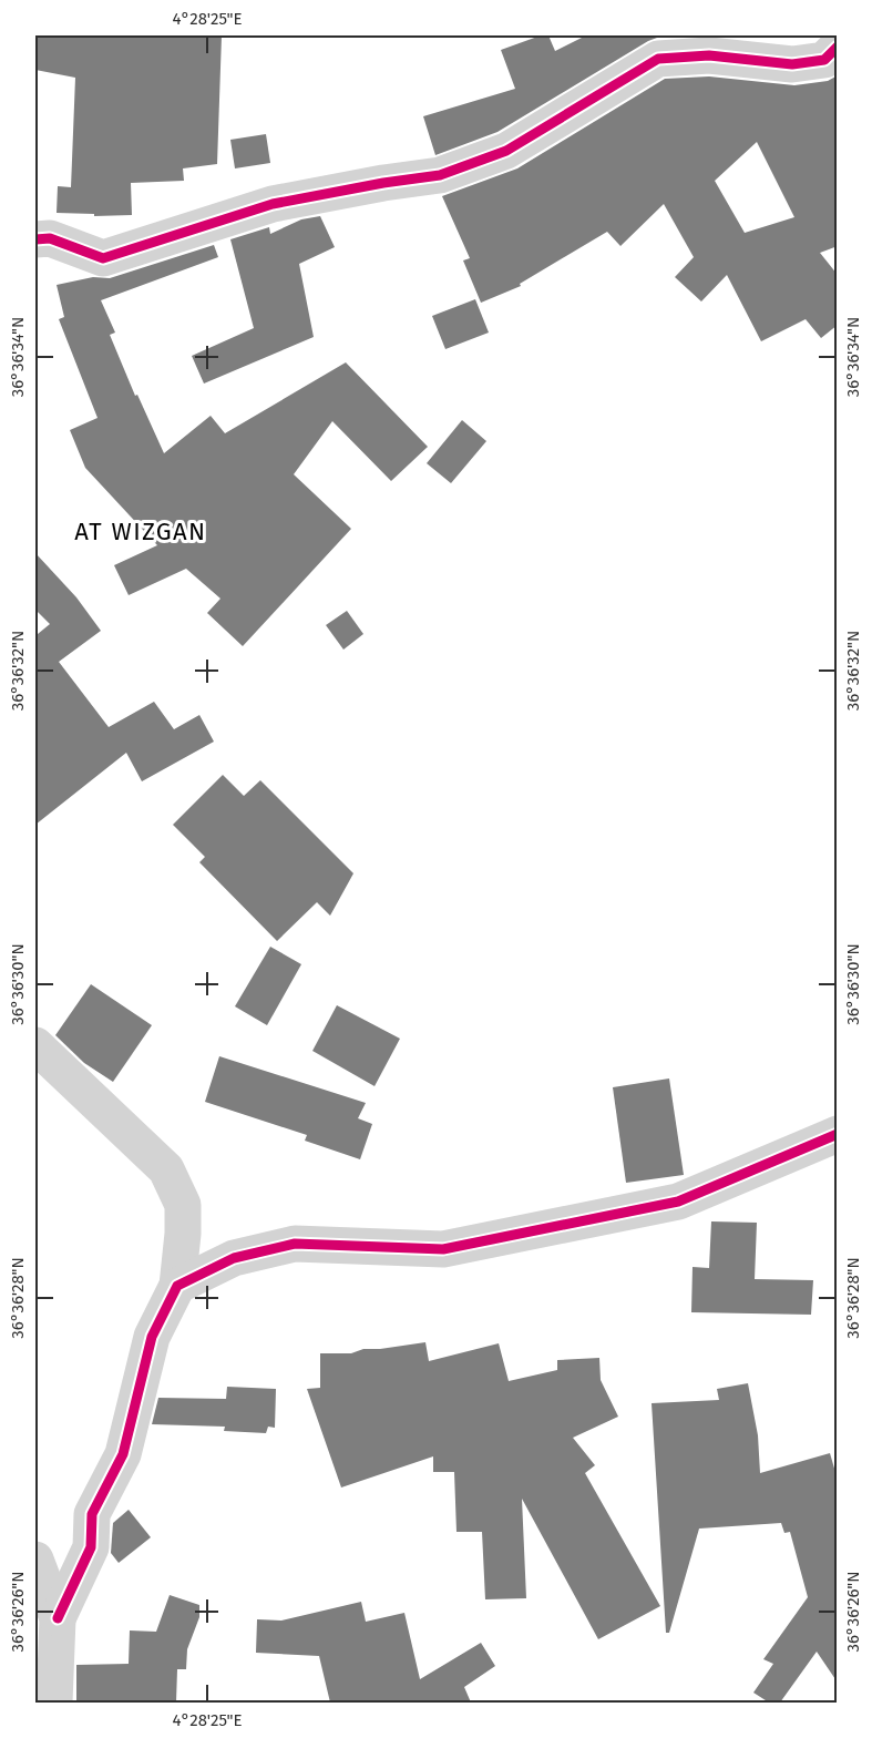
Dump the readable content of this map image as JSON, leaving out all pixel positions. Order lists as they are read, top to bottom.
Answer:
{
  "districts": ["AT WIZGAN"],
  "coordinates": [
    "4°28'25\"E",
    "36°36'34\"N",
    "36°36'32\"N",
    "36°36'30\"N",
    "36°36'28\"N",
    "36°36'26\"N"
  ]
}
